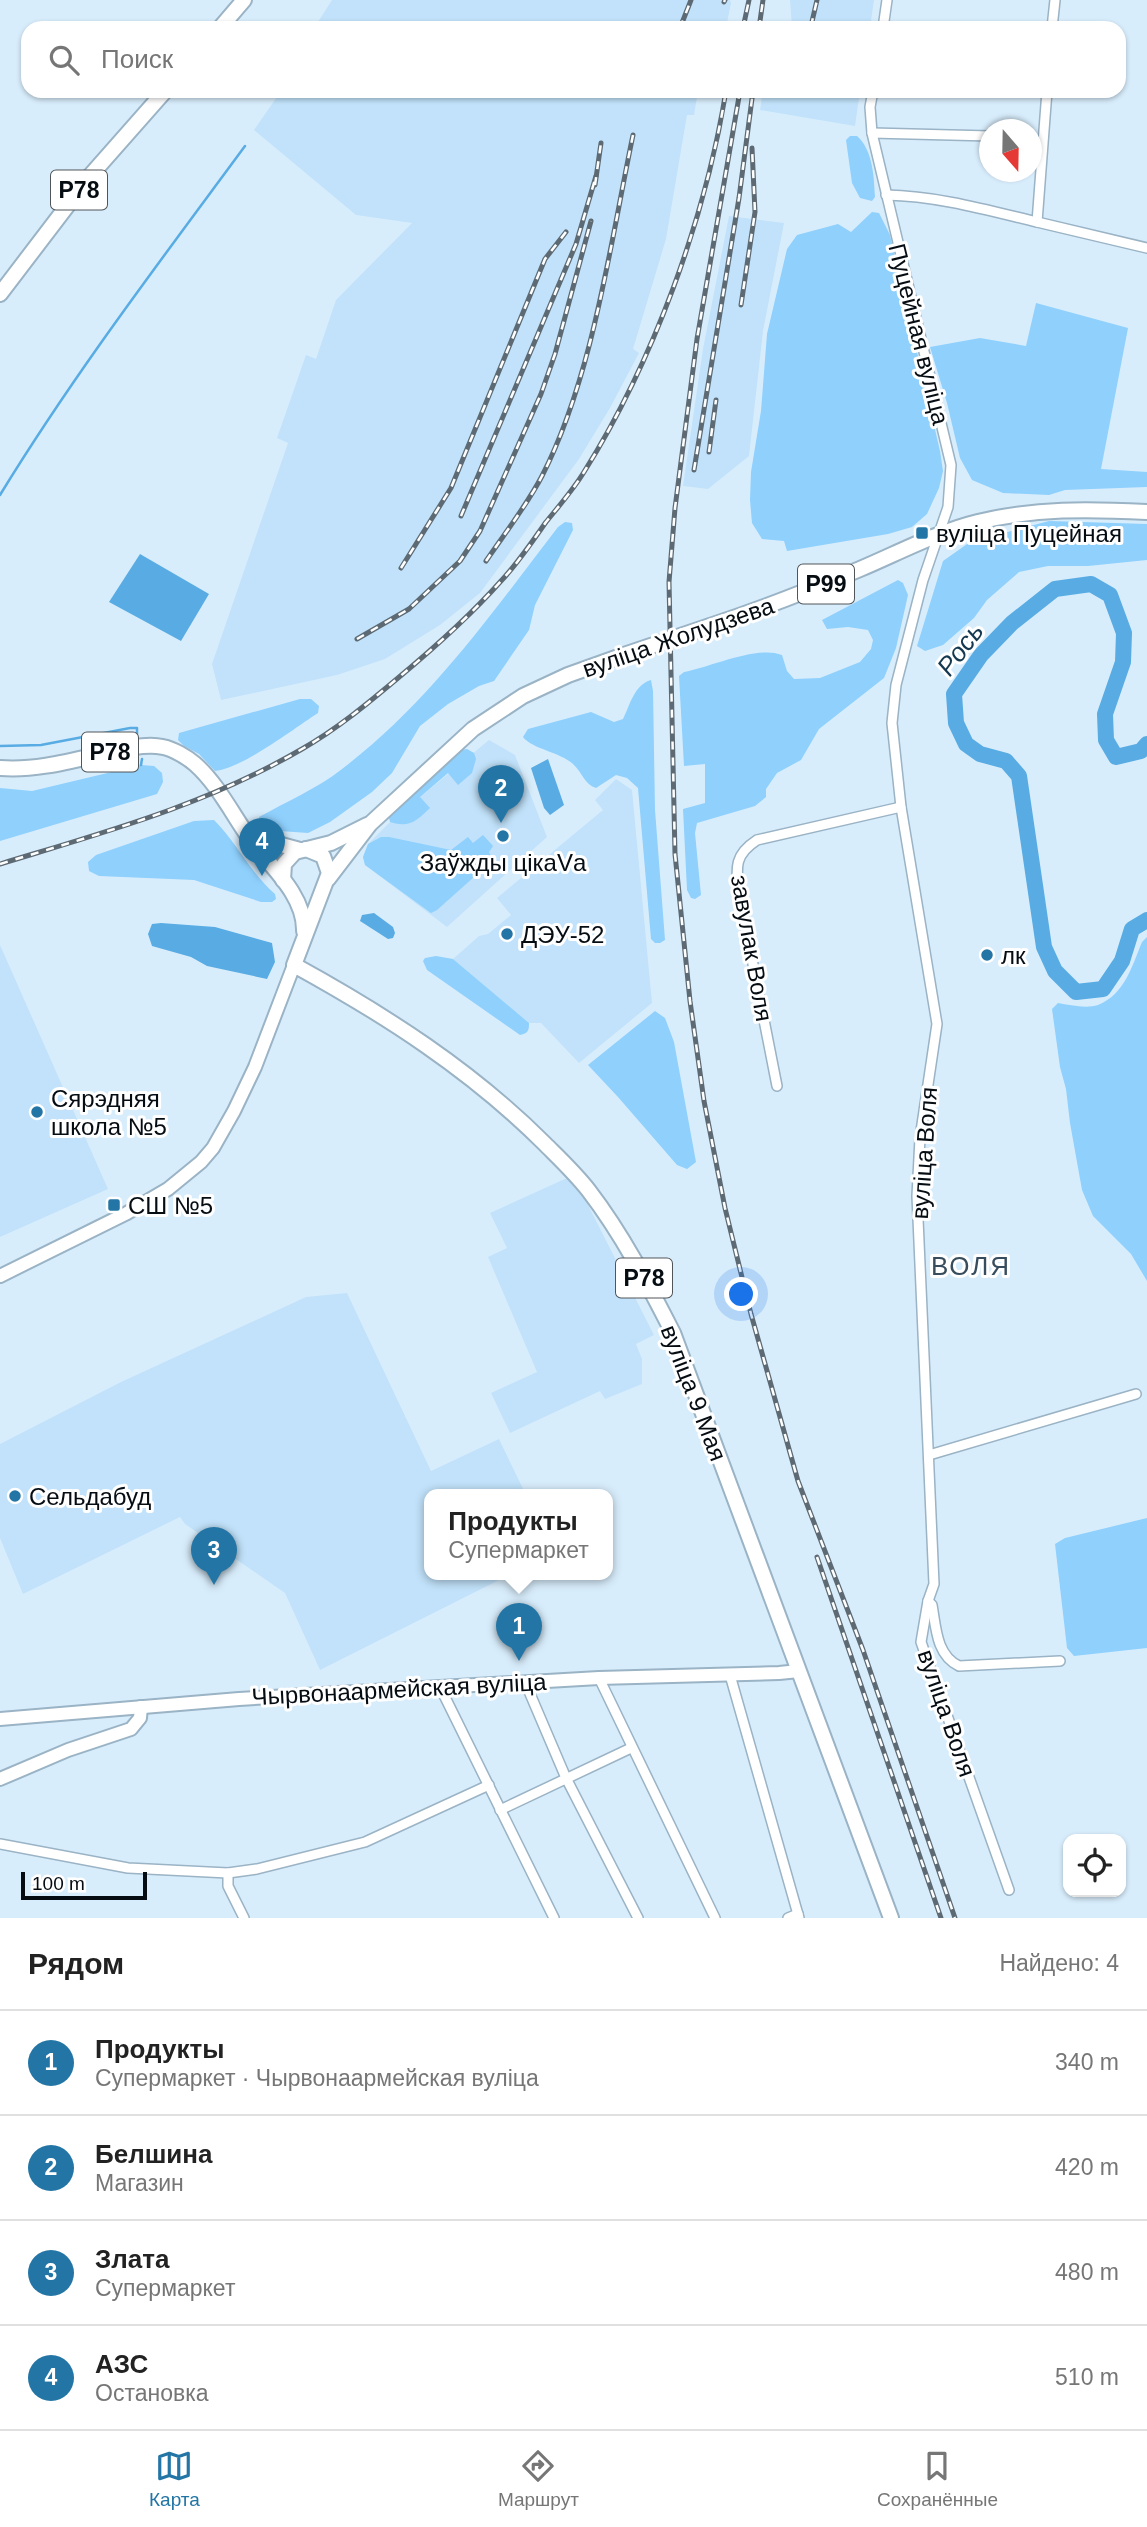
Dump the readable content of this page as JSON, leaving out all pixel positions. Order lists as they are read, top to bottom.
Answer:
{
  "streets": {
    "main road": [
      "Р78",
      "Р99",
      "вуліца Жолудзева",
      "вуліца 9 Мая"
    ],
    "street": [
      "Пуцейная вуліца",
      "завулак Воля",
      "вуліца Воля",
      "Чырвонаармейская вуліца"
    ]
  },
  "crossings": [
    ["Р78", "Р99"],
    ["Пуцейная вуліца", "вуліца Жолудзева"],
    ["Пуцейная вуліца", "вуліца Воля"],
    ["Р99", "вуліца Жолудзева"],
    ["вуліца Жолудзева", "вуліца Воля"],
    ["завулак Воля", "вуліца Воля"],
    ["вуліца 9 Мая", "Чырвонаармейская вуліца"]
  ],
  "districts": ["ВОЛЯ"],
  "water": ["Рось"],
  "places": {
    "transit": ["вуліца Пуцейная", "СШ №5"],
    "other": [
      "Заўжды цікаVа",
      "ДЭУ-52",
      "лк",
      "Сярэдняя школа №5",
      "Сельдабуд"
    ]
  },
  "scale_bar": "100 m",
  "north": "bottom",
  "page": {
    "search": "Поиск",
    "pins": [
      "2",
      "4",
      "3",
      "1"
    ],
    "popup": ["Продукты", "Супермаркет"],
    "scale": "100 m",
    "heading": ["Рядом", "Найдено: 4"],
    "list": [
      {
        "mark": "1",
        "name": "Продукты",
        "note": "Супермаркет · Чырвонаармейская вуліца",
        "value": "340 m"
      },
      {
        "mark": "2",
        "name": "Белшина",
        "note": "Магазин",
        "value": "420 m"
      },
      {
        "mark": "3",
        "name": "Злата",
        "note": "Супермаркет",
        "value": "480 m"
      },
      {
        "mark": "4",
        "name": "АЗС",
        "note": "Остановка",
        "value": "510 m"
      }
    ],
    "nav": ["Карта", "Маршрут", "Сохранённые"]
  }
}
